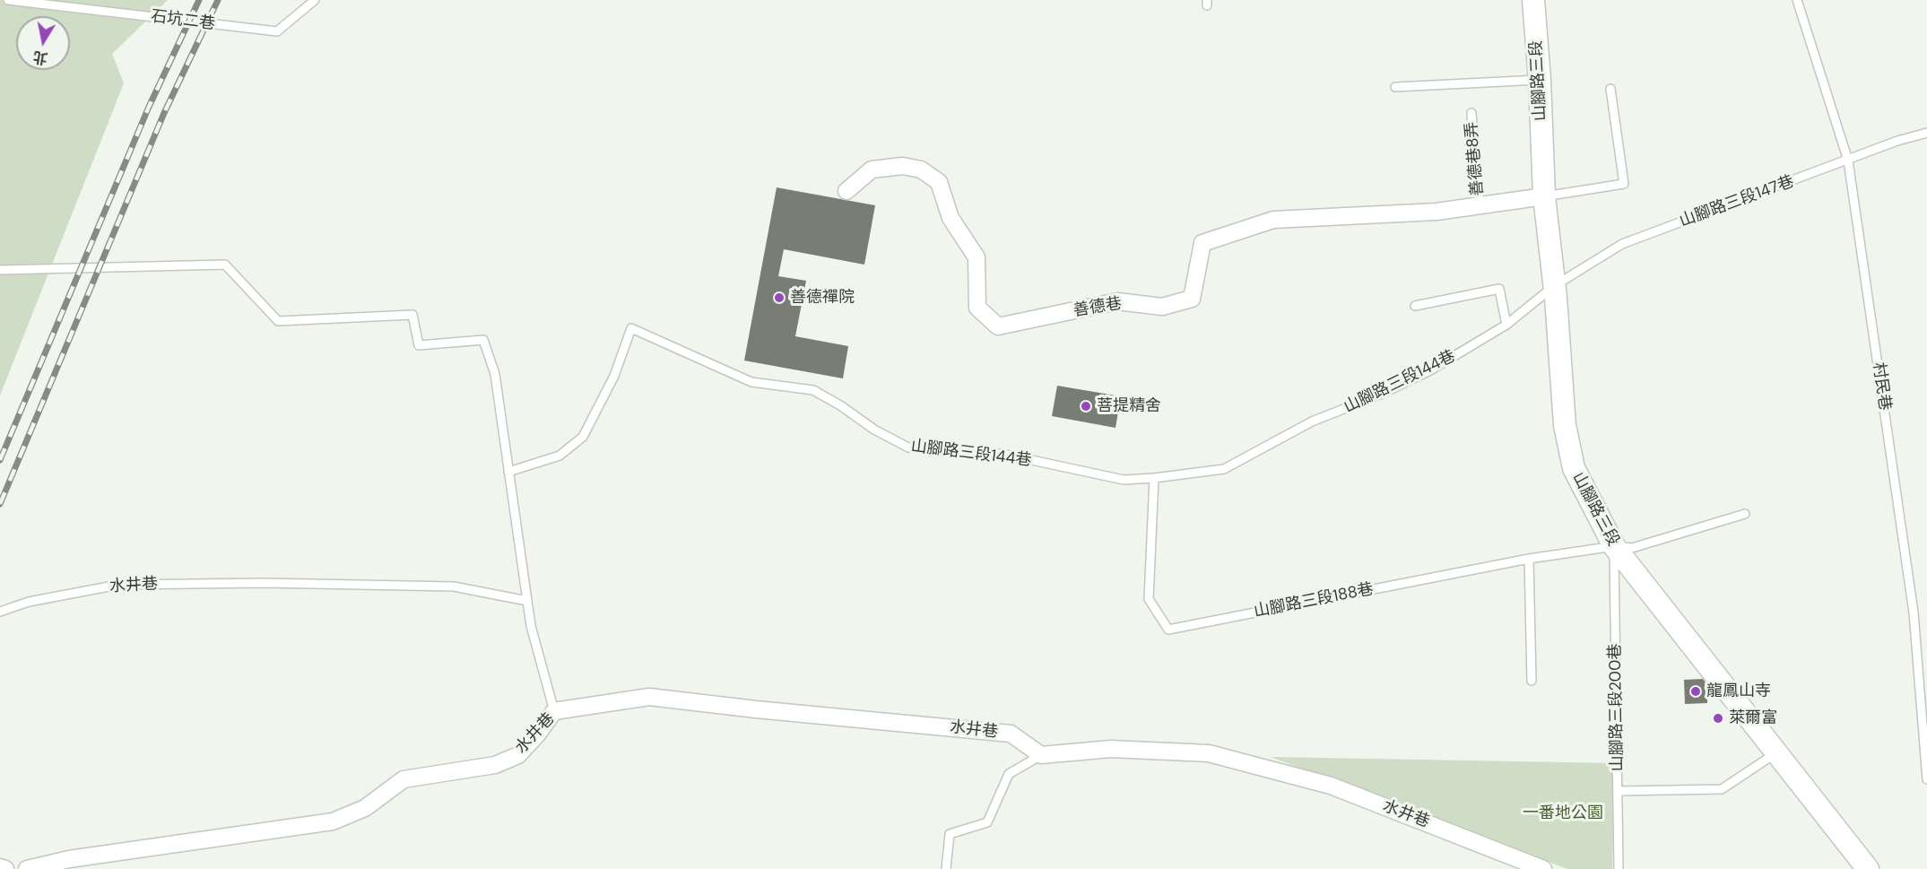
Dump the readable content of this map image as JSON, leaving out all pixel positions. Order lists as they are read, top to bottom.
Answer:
{
  "streets": {
    "main road": ["山腳路三段"],
    "street": ["善德巷", "水井巷"],
    "lane": [
      "石坑二巷",
      "善德巷8弄",
      "山腳路三段147巷",
      "山腳路三段144巷",
      "村民巷",
      "山腳路三段188巷",
      "山腳路三段200巷"
    ]
  },
  "crossings": [
    ["山腳路三段", "山腳路三段147巷"],
    ["山腳路三段", "善德巷"],
    ["山腳路三段", "山腳路三段144巷"],
    ["山腳路三段", "山腳路三段188巷"],
    ["山腳路三段", "山腳路三段200巷"],
    ["善德巷8弄", "善德巷"],
    ["山腳路三段147巷", "山腳路三段144巷"],
    ["山腳路三段147巷", "村民巷"],
    ["山腳路三段144巷", "山腳路三段188巷"],
    ["山腳路三段188巷", "山腳路三段200巷"]
  ],
  "parks": ["一番地公園"],
  "places": [
    "善德禪院",
    "菩提精舍",
    "龍鳳山寺",
    "萊爾富"
  ],
  "north": "bottom"
}
